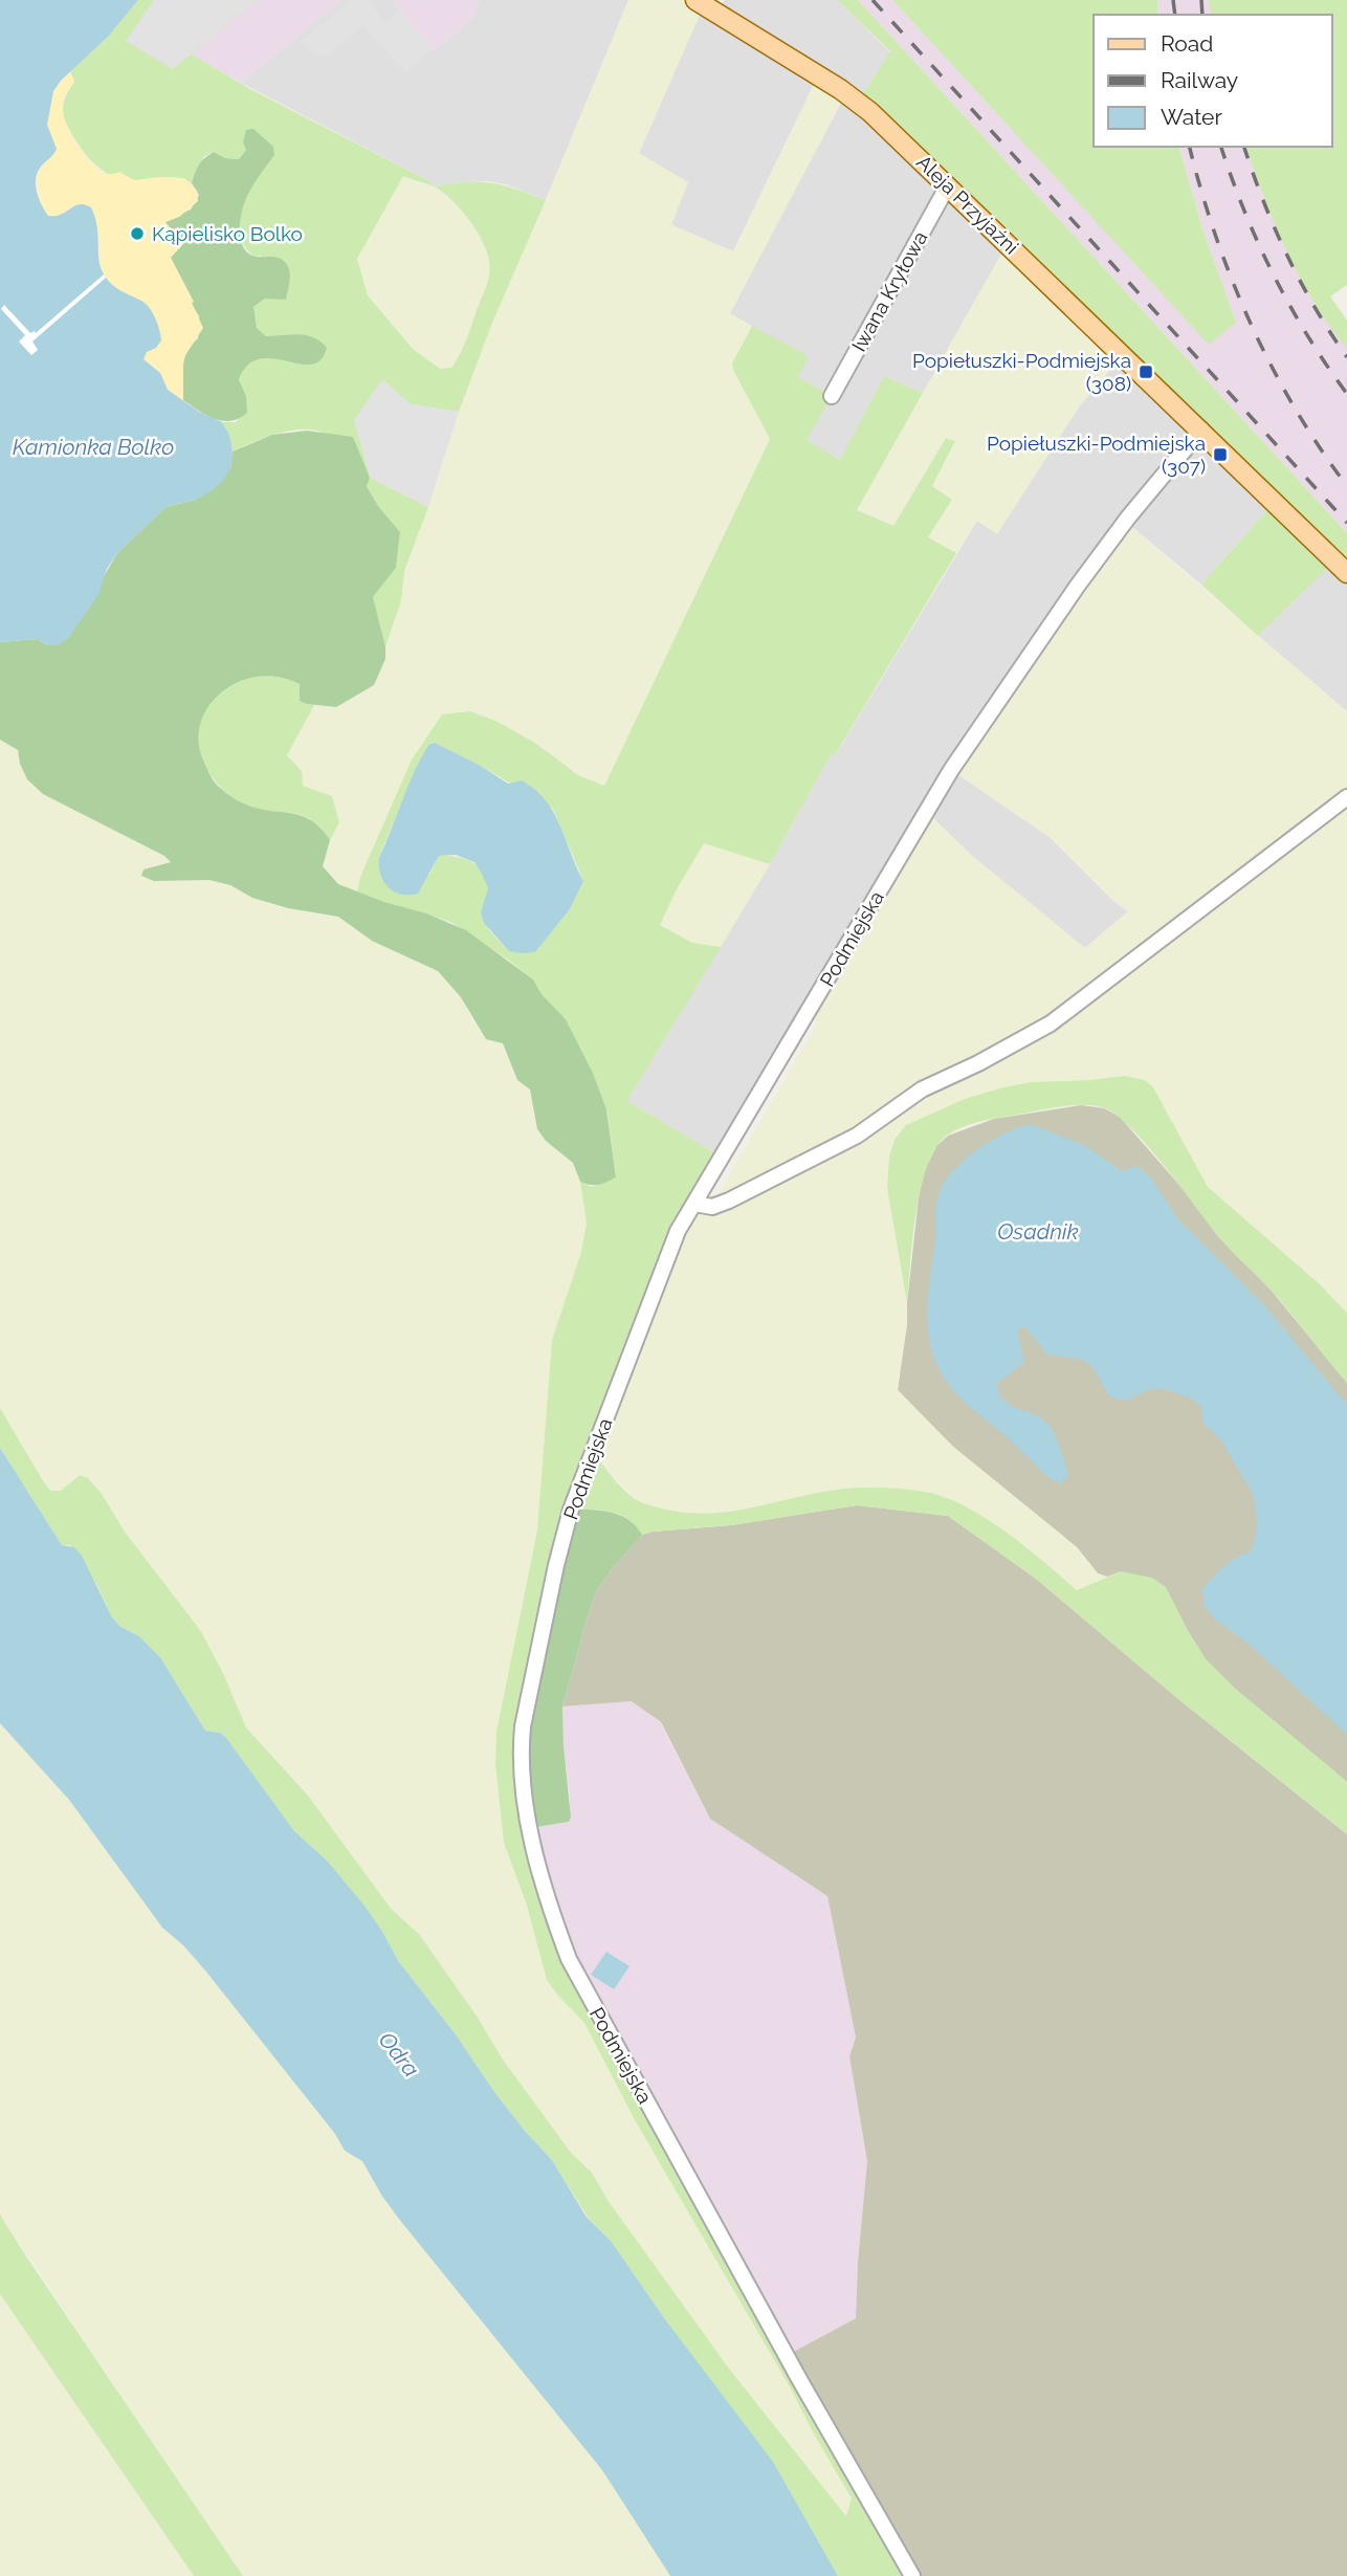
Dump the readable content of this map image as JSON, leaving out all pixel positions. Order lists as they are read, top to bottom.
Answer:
{
  "streets": {
    "main road": ["Aleja Przyjaźni"],
    "street": ["Iwana Kryłowa", "Podmiejska"]
  },
  "crossings": [
    ["Aleja Przyjaźni", "Iwana Kryłowa"],
    ["Aleja Przyjaźni", "Podmiejska"]
  ],
  "water": ["Kamionka Bolko", "Osadnik", "Odra"],
  "places": {
    "other": ["Kąpielisko Bolko"],
    "transit": ["Popiełuszki-Podmiejska (308)", "Popiełuszki-Podmiejska (307)"]
  },
  "legend": ["Road", "Railway", "Water"]
}
